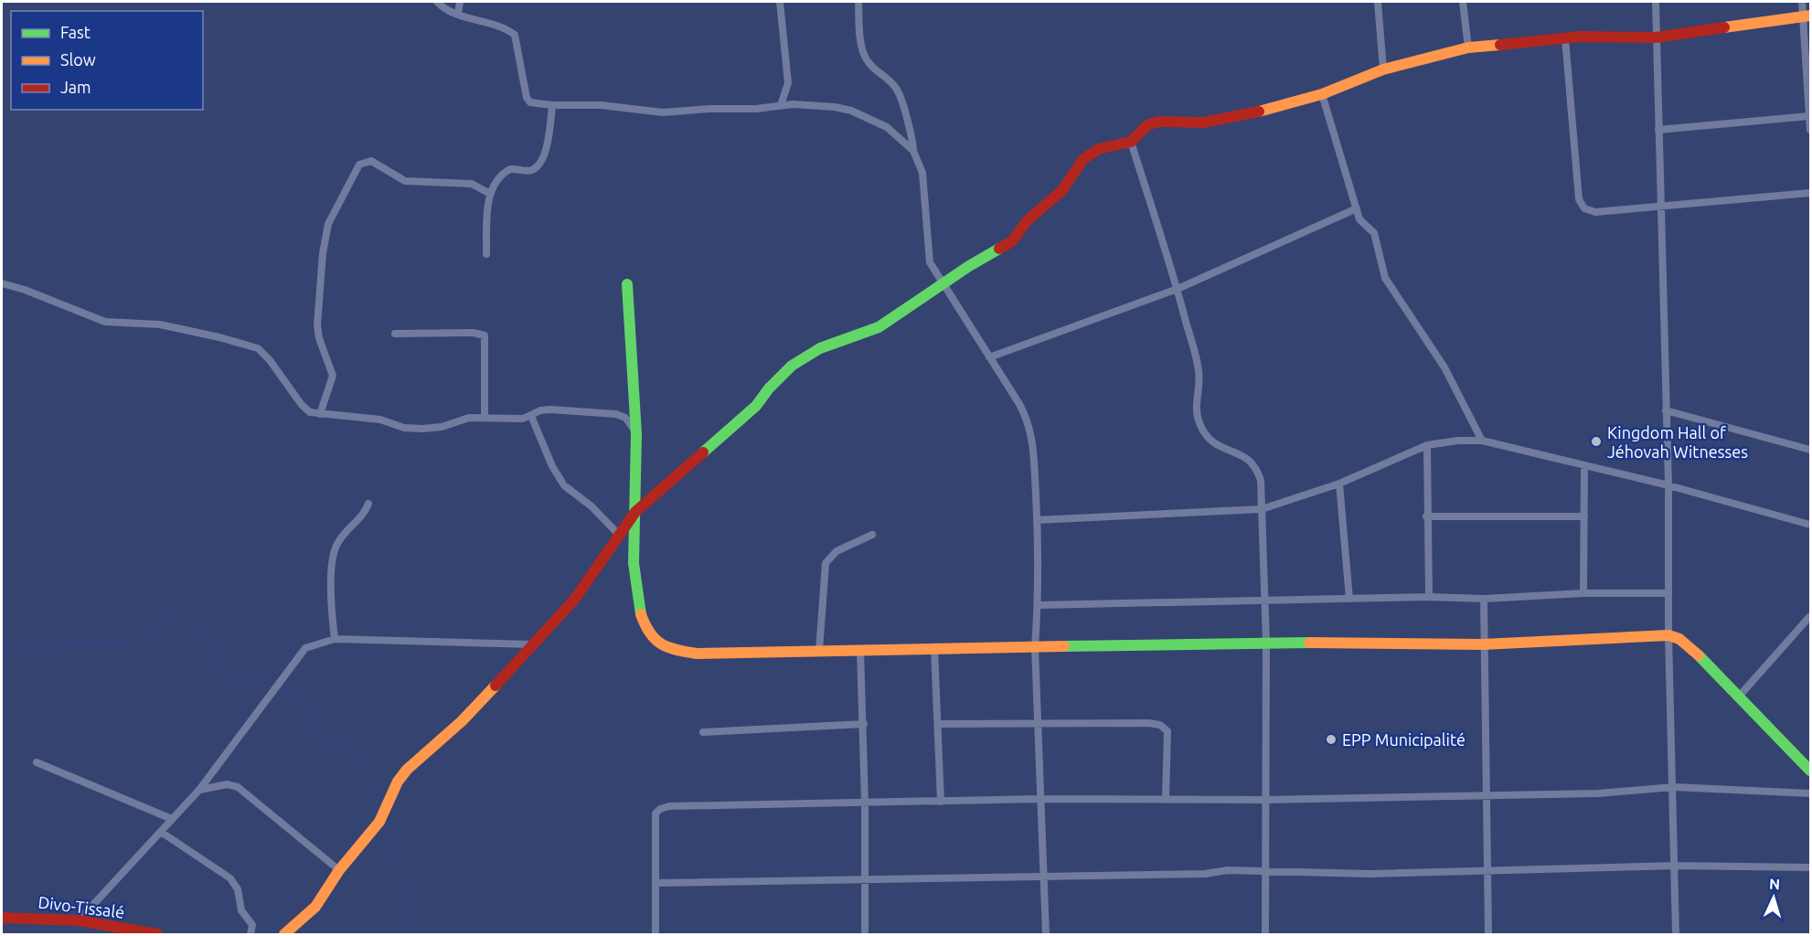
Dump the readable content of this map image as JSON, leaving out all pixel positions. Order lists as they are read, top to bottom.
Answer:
{
  "streets": {
    "street": ["Divo-Tissalé"]
  },
  "places": ["Kingdom Hall of Jéhovah Witnesses", "EPP Municipalité"],
  "legend": ["Fast", "Slow", "Jam"],
  "north": "top"
}
